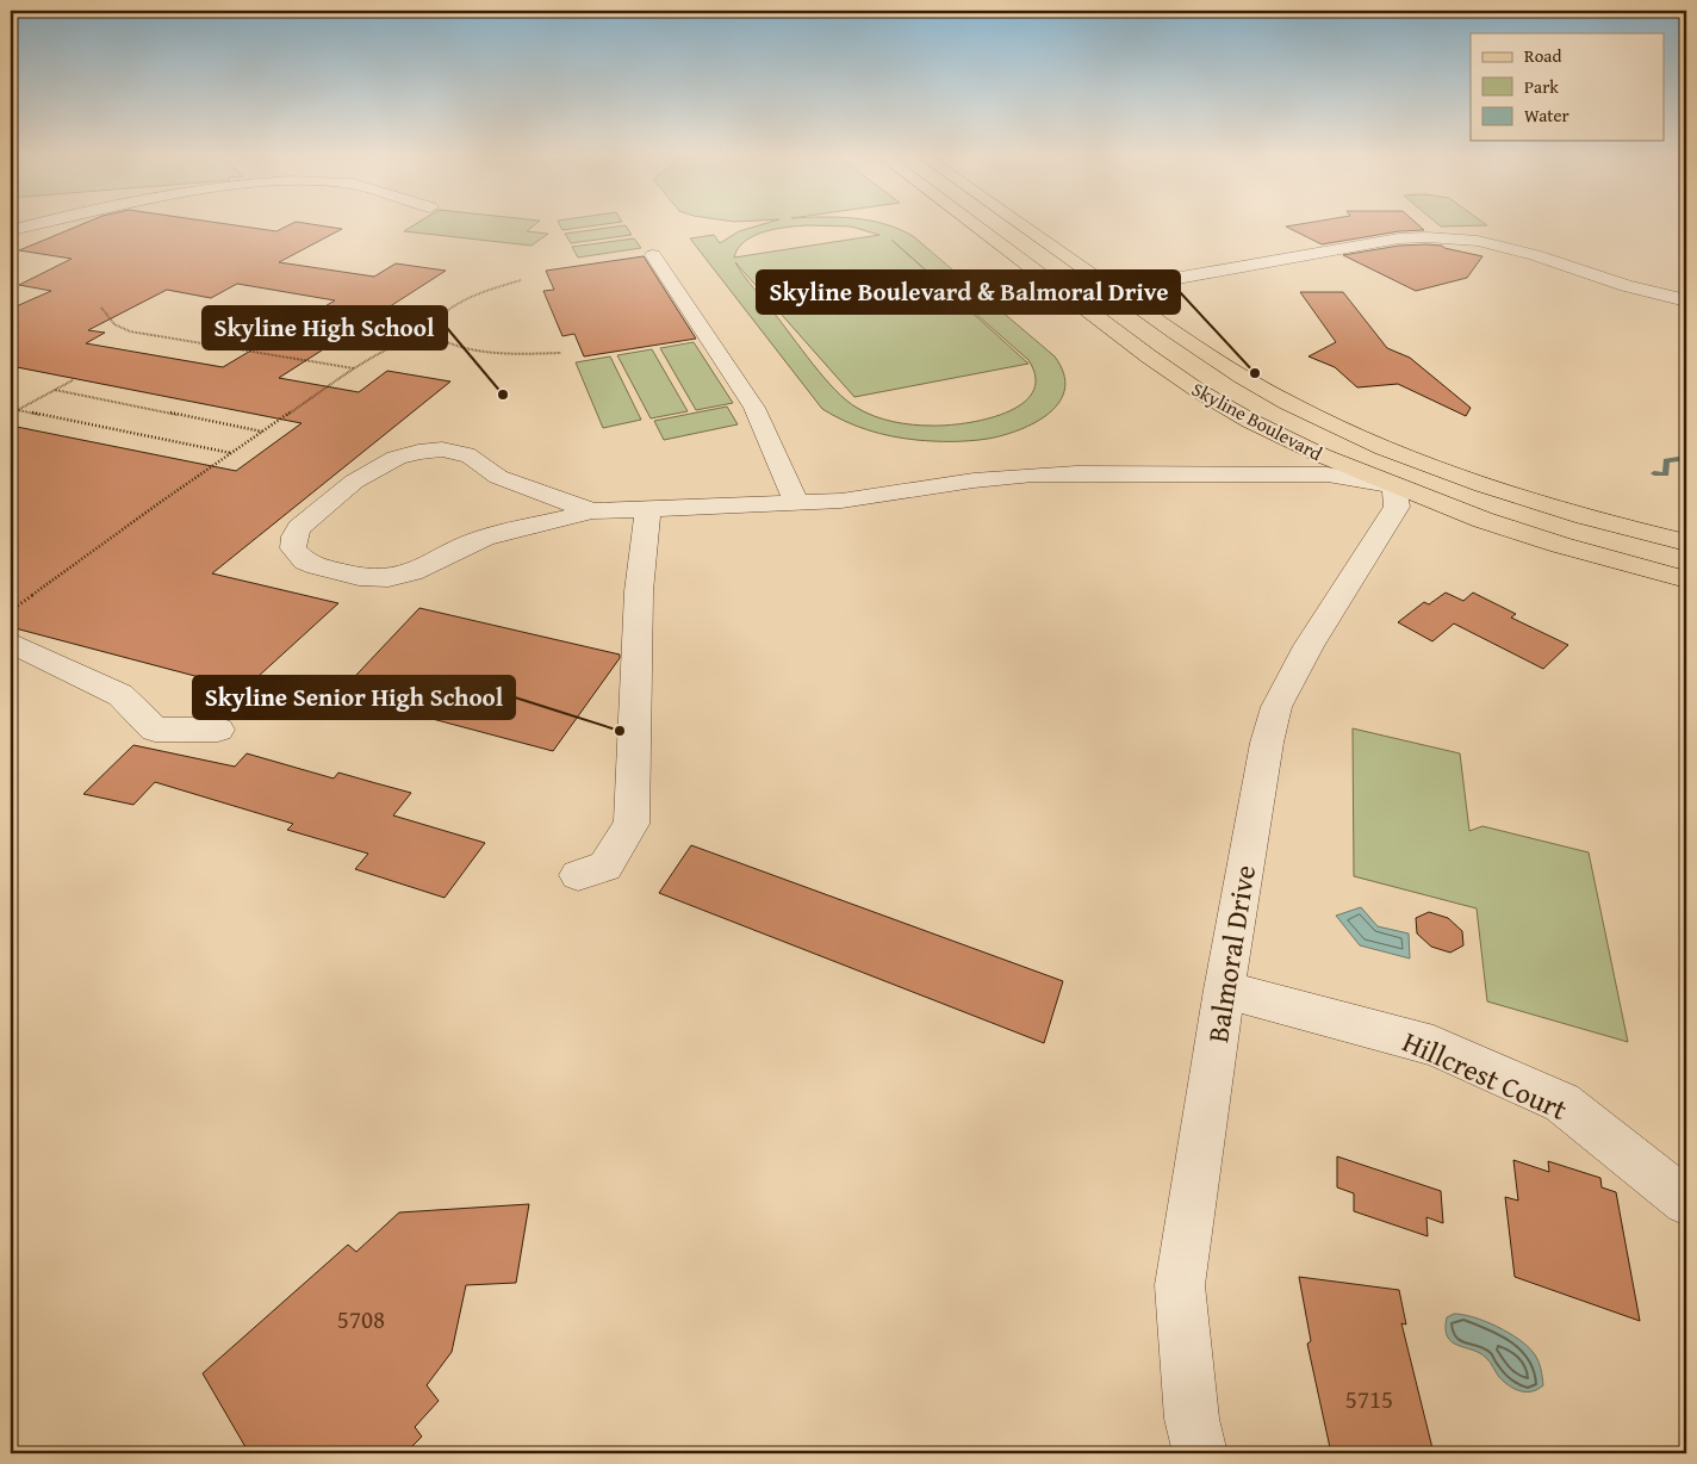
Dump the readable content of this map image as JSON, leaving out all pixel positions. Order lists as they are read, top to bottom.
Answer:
{
  "streets": {
    "main road": ["Skyline Boulevard"],
    "street": ["Balmoral Drive", "Hillcrest Court"]
  },
  "crossings": [
    ["Skyline Boulevard", "Balmoral Drive"],
    ["Balmoral Drive", "Hillcrest Court"]
  ],
  "places": ["Skyline Boulevard & Balmoral Drive", "Skyline High School", "Skyline Senior High School"],
  "house_numbers": ["5708", "5715"],
  "legend": ["Road", "Park", "Water"]
}
